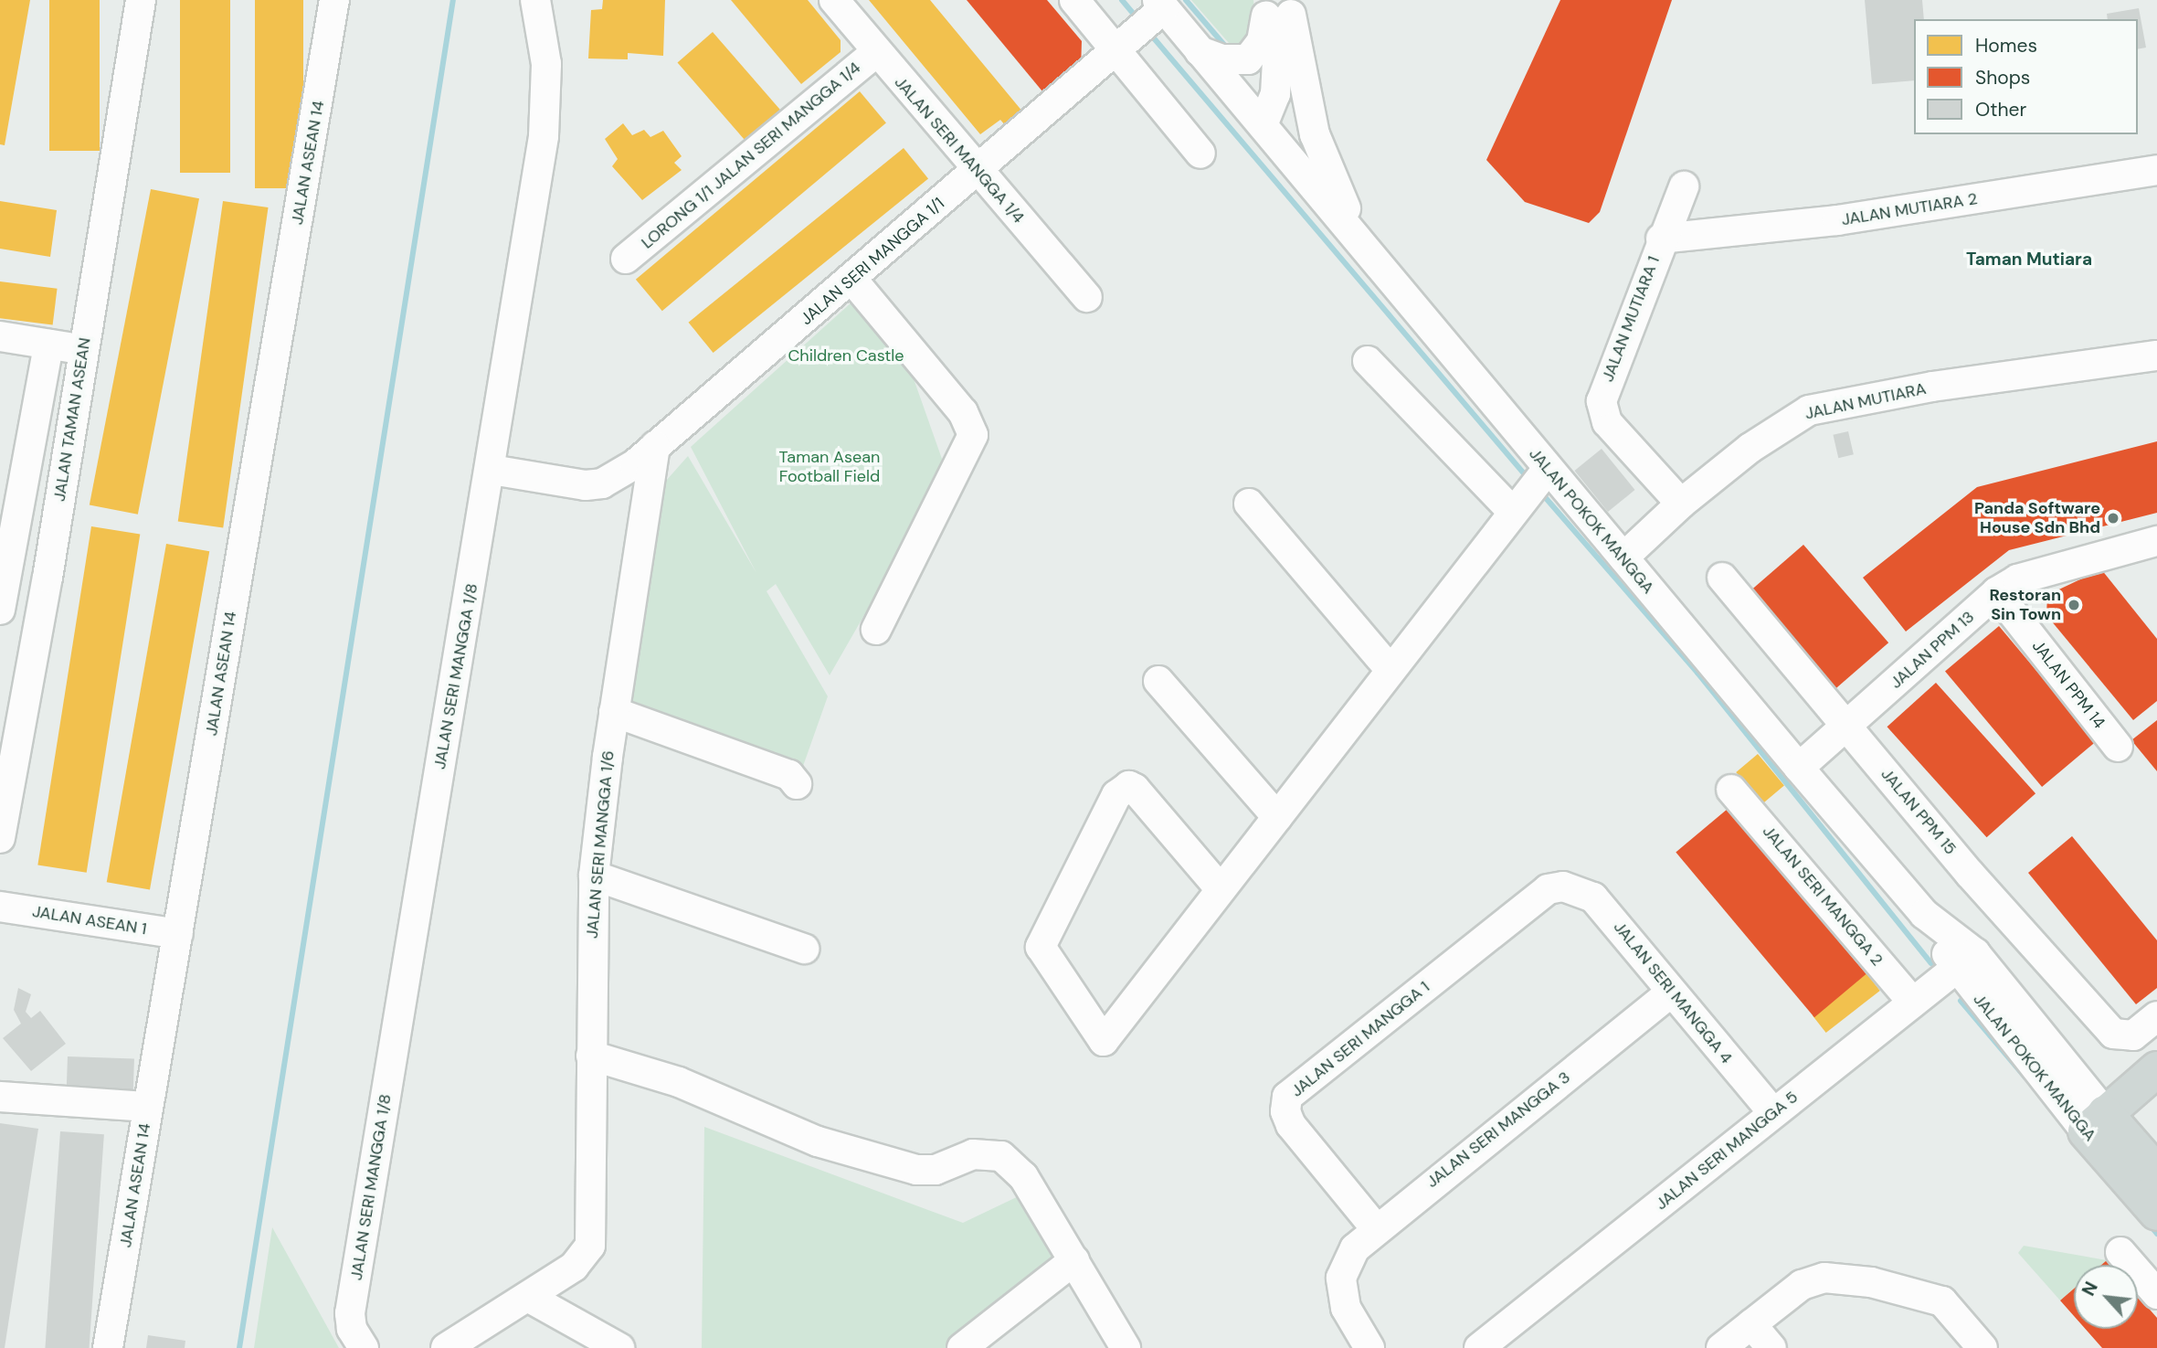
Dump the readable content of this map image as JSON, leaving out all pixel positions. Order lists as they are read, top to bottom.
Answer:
{
  "streets": {
    "main road": ["JALAN POKOK MANGGA"],
    "street": [
      "JALAN SERI MANGGA 1/4",
      "LORONG 1/1 JALAN SERI MANGGA 1/4",
      "JALAN ASEAN 14",
      "JALAN MUTIARA 2",
      "JALAN SERI MANGGA 1/1",
      "JALAN MUTIARA 1",
      "JALAN MUTIARA",
      "JALAN TAMAN ASEAN",
      "JALAN PPM 13",
      "JALAN SERI MANGGA 1/8",
      "JALAN PPM 14",
      "JALAN PPM 15",
      "JALAN SERI MANGGA 1/6",
      "JALAN SERI MANGGA 2",
      "JALAN ASEAN 1",
      "JALAN SERI MANGGA 4",
      "JALAN SERI MANGGA 1",
      "JALAN SERI MANGGA 3",
      "JALAN SERI MANGGA 5"
    ]
  },
  "crossings": [
    ["JALAN SERI MANGGA 1/4", "LORONG 1/1 JALAN SERI MANGGA 1/4"],
    ["JALAN SERI MANGGA 1/4", "JALAN SERI MANGGA 1/1"],
    ["JALAN ASEAN 14", "JALAN ASEAN 1"],
    ["JALAN MUTIARA 2", "JALAN MUTIARA 1"],
    ["JALAN SERI MANGGA 1/1", "JALAN POKOK MANGGA"],
    ["JALAN SERI MANGGA 1/1", "JALAN SERI MANGGA 1/8"],
    ["JALAN SERI MANGGA 1/1", "JALAN SERI MANGGA 1/6"],
    ["JALAN MUTIARA 1", "JALAN MUTIARA"],
    ["JALAN MUTIARA", "JALAN POKOK MANGGA"],
    ["JALAN POKOK MANGGA", "JALAN PPM 13"],
    ["JALAN POKOK MANGGA", "JALAN SERI MANGGA 5"],
    ["JALAN PPM 13", "JALAN PPM 14"],
    ["JALAN PPM 13", "JALAN PPM 15"],
    ["JALAN SERI MANGGA 2", "JALAN SERI MANGGA 5"],
    ["JALAN SERI MANGGA 4", "JALAN SERI MANGGA 1"],
    ["JALAN SERI MANGGA 4", "JALAN SERI MANGGA 3"],
    ["JALAN SERI MANGGA 4", "JALAN SERI MANGGA 5"],
    ["JALAN SERI MANGGA 1", "JALAN SERI MANGGA 3"]
  ],
  "districts": ["Taman Mutiara"],
  "parks": ["Children Castle", "Taman Asean Football Field"],
  "places": ["Panda Software House Sdn Bhd", "Restoran Sin Town"],
  "legend": ["Homes", "Shops", "Other"],
  "north": "top left"
}
